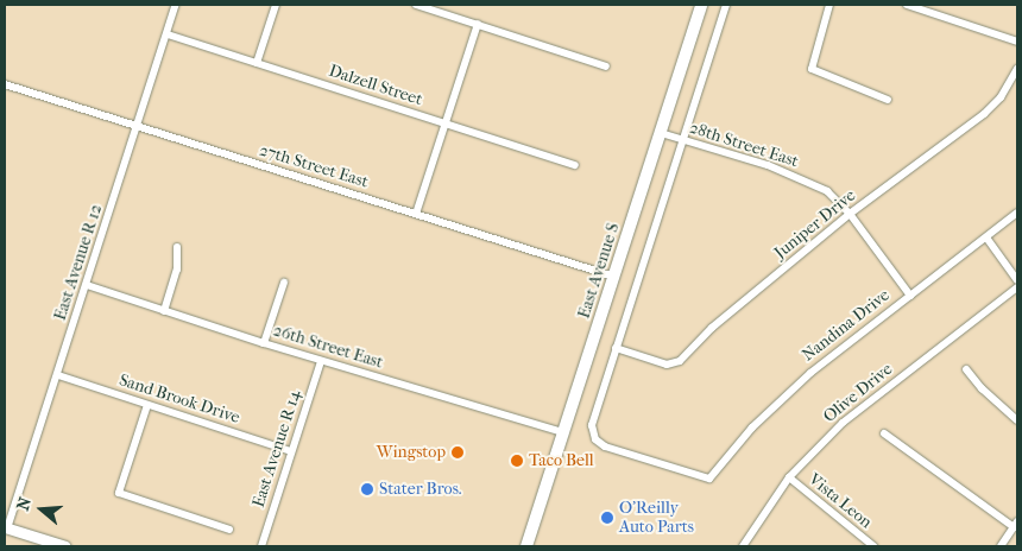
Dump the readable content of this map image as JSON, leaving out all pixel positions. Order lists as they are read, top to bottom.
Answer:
{
  "streets": {
    "main road": ["East Avenue S"],
    "street": [
      "Dalzell Street",
      "28th Street East",
      "27th Street East",
      "Juniper Drive",
      "East Avenue R 12",
      "Nandina Drive",
      "26th Street East",
      "Olive Drive",
      "Sand Brook Drive",
      "East Avenue R 14",
      "Vista Leon"
    ]
  },
  "crossings": [
    ["Dalzell Street", "East Avenue R 12"],
    ["28th Street East", "Juniper Drive"],
    ["28th Street East", "East Avenue S"],
    ["28th Street East", "Nandina Drive"],
    ["27th Street East", "East Avenue R 12"],
    ["27th Street East", "East Avenue S"],
    ["Juniper Drive", "Nandina Drive"],
    ["East Avenue R 12", "26th Street East"],
    ["East Avenue R 12", "Sand Brook Drive"],
    ["East Avenue S", "26th Street East"],
    ["26th Street East", "East Avenue R 14"],
    ["Olive Drive", "Vista Leon"],
    ["Sand Brook Drive", "East Avenue R 14"]
  ],
  "places": [
    "Wingstop",
    "Taco Bell",
    "Stater Bros.",
    "O'Reilly Auto Parts"
  ],
  "north": "left"
}
